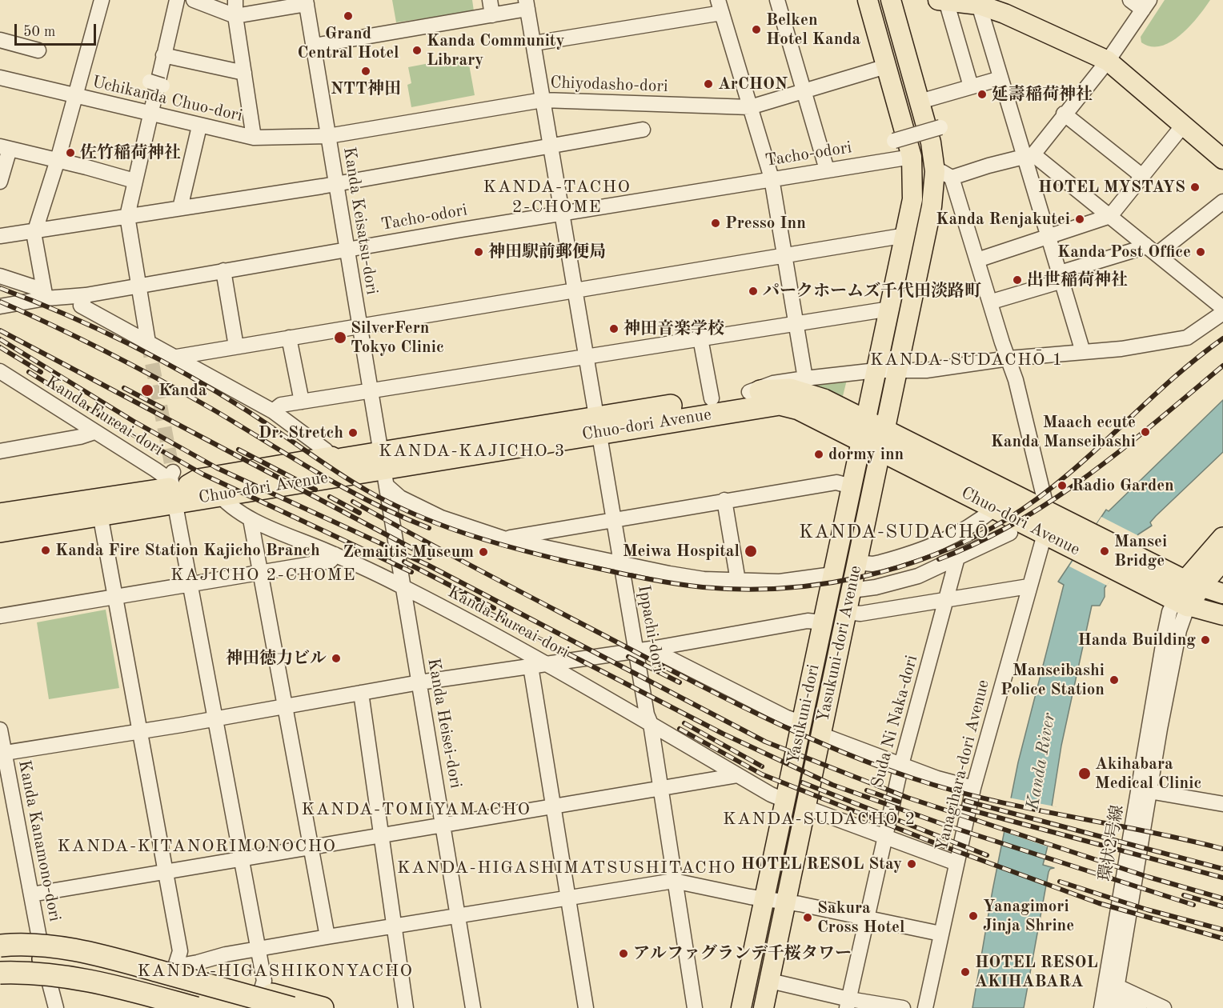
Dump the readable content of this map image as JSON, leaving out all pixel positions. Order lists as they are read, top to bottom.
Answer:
{
  "streets": {
    "highway": ["Chuo-dori Avenue"],
    "main road": ["Yasukuni-dori Avenue", "Yasukuni-dori"],
    "street": [
      "Chiyodasho-dori",
      "Uchikanda Chuo-dori",
      "Tacho-odori",
      "Kanda Keisatsu-dori",
      "Kanda Fureai-dori",
      "Ippachi-dori",
      "Suda Ni Naka-dori",
      "Kanda Heisei-dori",
      "Yanagihara-dori Avenue",
      "Kanda Kanamono-dori",
      "環状2号線"
    ]
  },
  "crossings": [
    ["Chiyodasho-dori", "Uchikanda Chuo-dori"],
    ["Chiyodasho-dori", "Kanda Keisatsu-dori"],
    ["Chiyodasho-dori", "Ippachi-dori"],
    ["Uchikanda Chuo-dori", "Kanda Keisatsu-dori"],
    ["Tacho-odori", "Kanda Keisatsu-dori"],
    ["Tacho-odori", "Ippachi-dori"],
    ["Kanda Keisatsu-dori", "Chuo-dori Avenue"],
    ["Kanda Keisatsu-dori", "Kanda Heisei-dori"],
    ["Kanda Fureai-dori", "Chuo-dori Avenue"],
    ["Kanda Fureai-dori", "Ippachi-dori"],
    ["Kanda Fureai-dori", "Yasukuni-dori"],
    ["Kanda Fureai-dori", "Kanda Heisei-dori"],
    ["Chuo-dori Avenue", "Ippachi-dori"],
    ["Chuo-dori Avenue", "Yasukuni-dori Avenue"],
    ["Chuo-dori Avenue", "Yasukuni-dori"],
    ["Chuo-dori Avenue", "Kanda Heisei-dori"],
    ["Chuo-dori Avenue", "Yanagihara-dori Avenue"],
    ["Chuo-dori Avenue", "環状2号線"]
  ],
  "districts": [
    "KANDA-TACHO 2-CHOME",
    "KANDA-SUDACHŌ 1",
    "KANDA-KAJICHO 3",
    "KANDA-SUDACHŌ",
    "KAJICHO 2-CHOME",
    "KANDA-TOMIYAMACHO",
    "KANDA-SUDACHŌ 2",
    "KANDA-KITANORIMONOCHO",
    "KANDA-HIGASHIMATSUSHITACHO",
    "KANDA-HIGASHIKONYACHO"
  ],
  "water": ["Kanda River"],
  "places": [
    "Grand Central Hotel",
    "Belken Hotel Kanda",
    "Kanda Community Library",
    "NTT神田",
    "ArCHON",
    "延壽稲荷神社",
    "佐竹稲荷神社",
    "HOTEL MYSTAYS",
    "Kanda Renjakutei",
    "Presso Inn",
    "神田駅前郵便局",
    "Kanda Post Office",
    "出世稲荷神社",
    "パークホームズ千代田淡路町",
    "神田音楽学校",
    "SilverFern Tokyo Clinic",
    "Kanda",
    "Maach ecute Kanda Manseibashi",
    "Dr. Stretch",
    "dormy inn",
    "Radio Garden",
    "Kanda Fire Station Kajicho Branch",
    "Meiwa Hospital",
    "Mansei Bridge",
    "Zemaitis Museum",
    "Handa Building",
    "神田徳力ビル",
    "Manseibashi Police Station",
    "Akihabara Medical Clinic",
    "HOTEL RESOL Stay",
    "Yanagimori Jinja Shrine",
    "Sakura Cross Hotel",
    "アルファグランデ千桜タワー",
    "HOTEL RESOL AKIHABARA"
  ],
  "scale_bar": "50 m"
}
